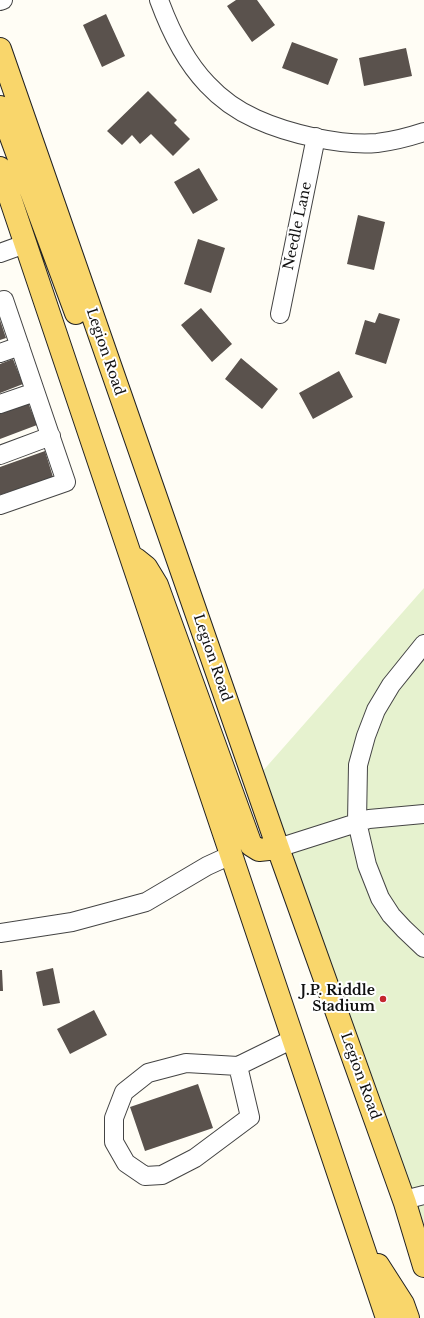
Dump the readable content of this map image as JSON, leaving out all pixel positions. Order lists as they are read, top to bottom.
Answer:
{
  "streets": {
    "main road": ["Legion Road"],
    "street": ["Needle Lane"]
  },
  "places": ["J.P. Riddle Stadium"]
}
